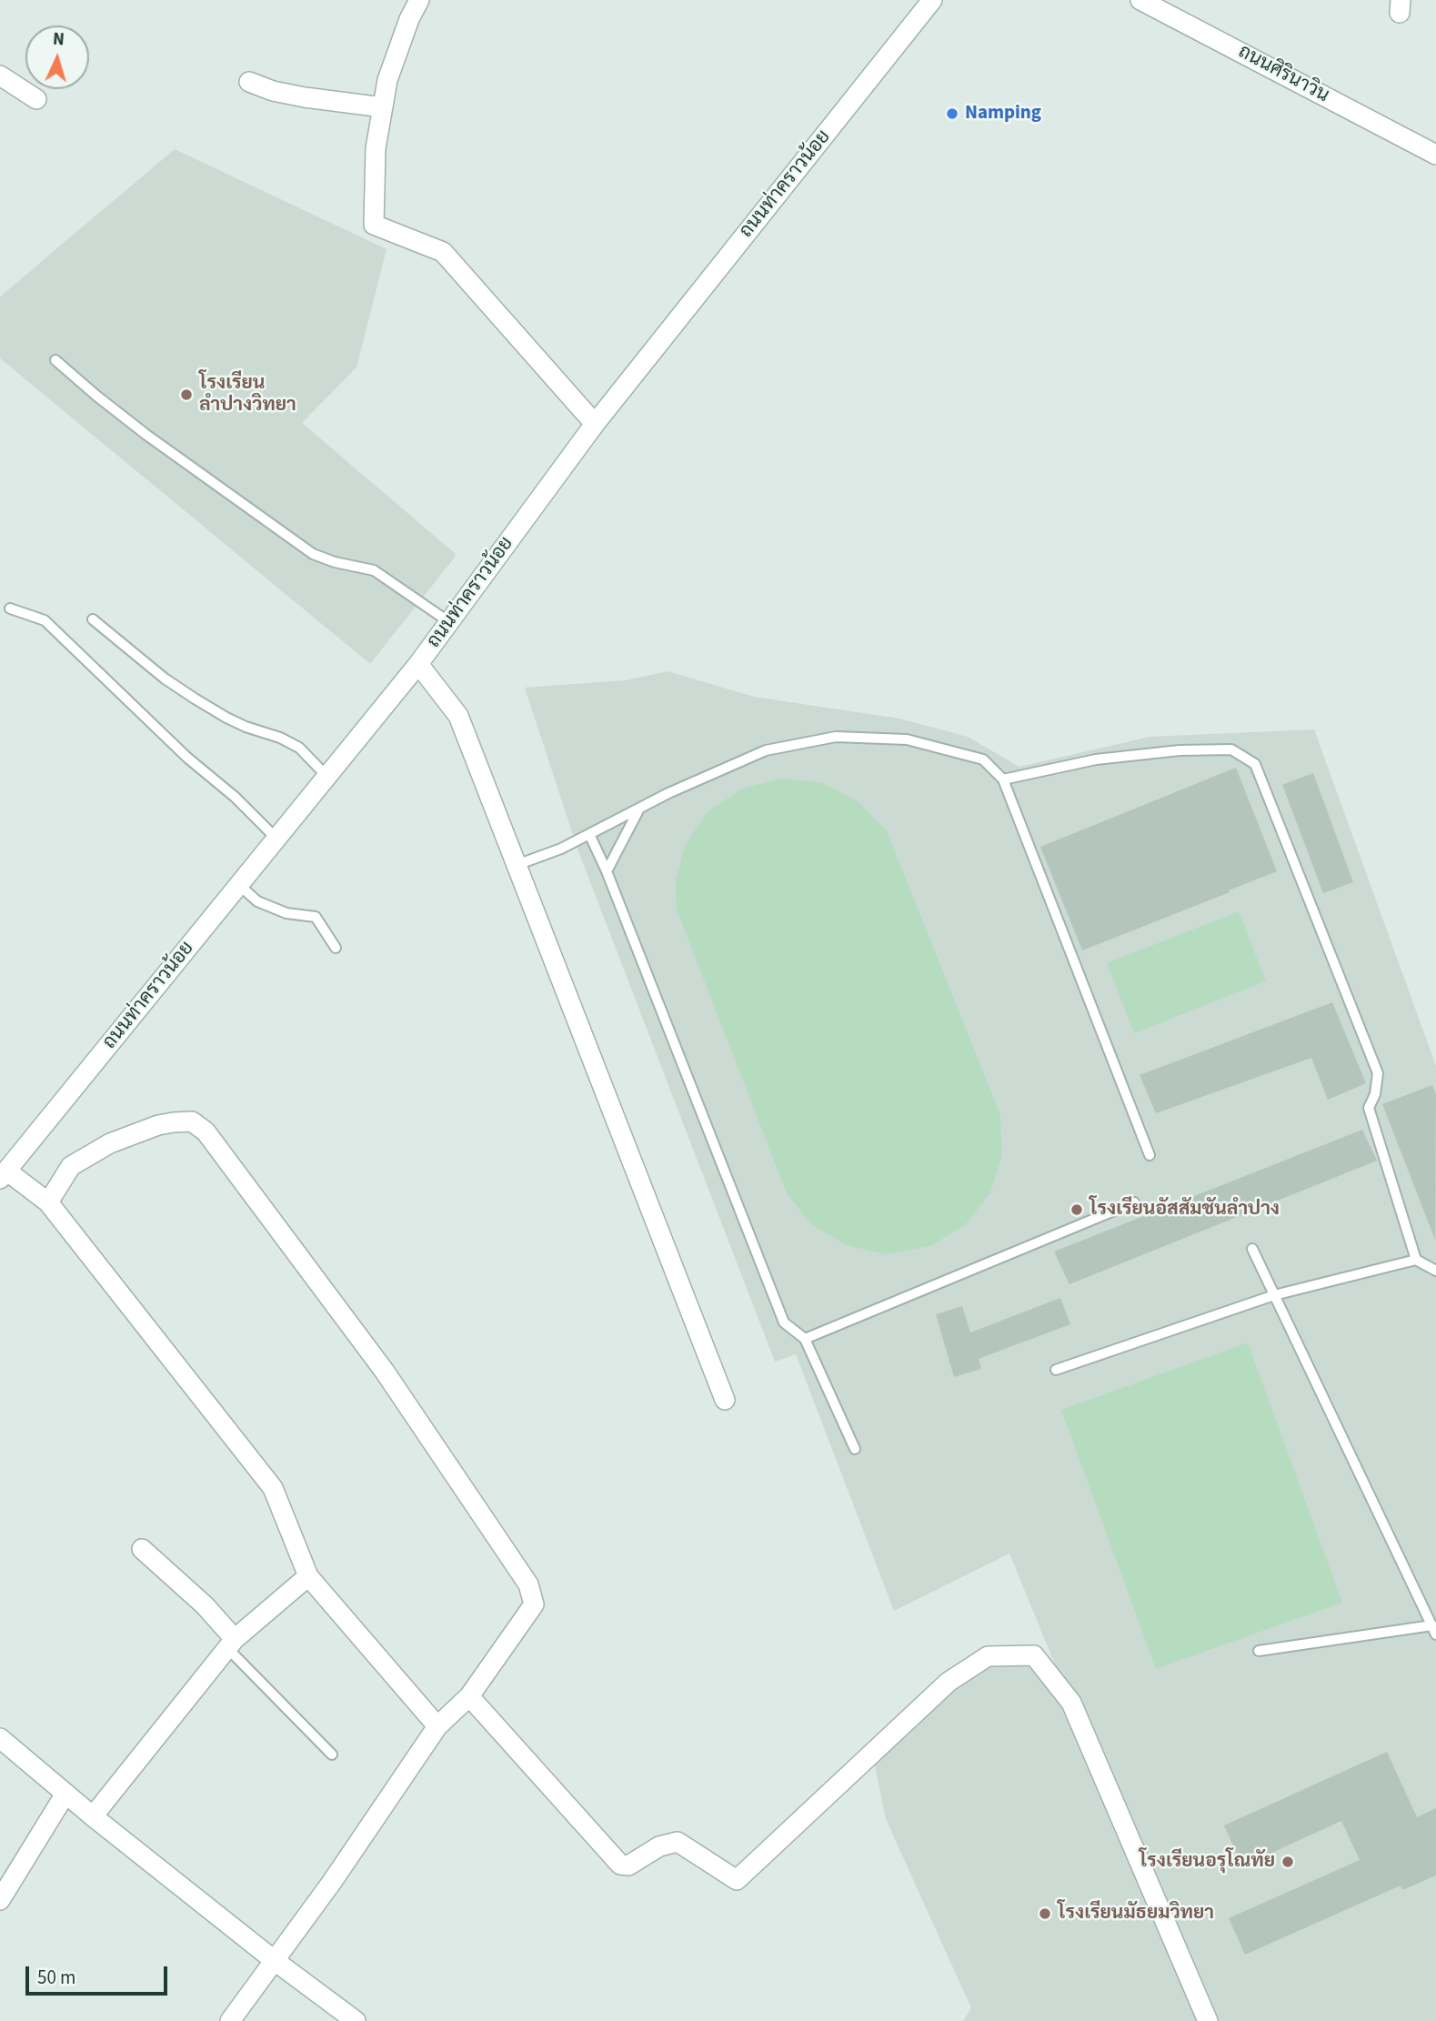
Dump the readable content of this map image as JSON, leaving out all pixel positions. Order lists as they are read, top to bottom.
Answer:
{
  "streets": {
    "street": ["ถนนศิรินาวิน", "ถนนท่าคราวน้อย"]
  },
  "places": [
    "Namping",
    "โรงเรียน ลำปางวิทยา",
    "โรงเรียนอัสสัมชันลำปาง",
    "โรงเรียนอรุโณทัย",
    "โรงเรียนมัธยมวิทยา"
  ],
  "scale_bar": "50 m",
  "north": "top"
}
